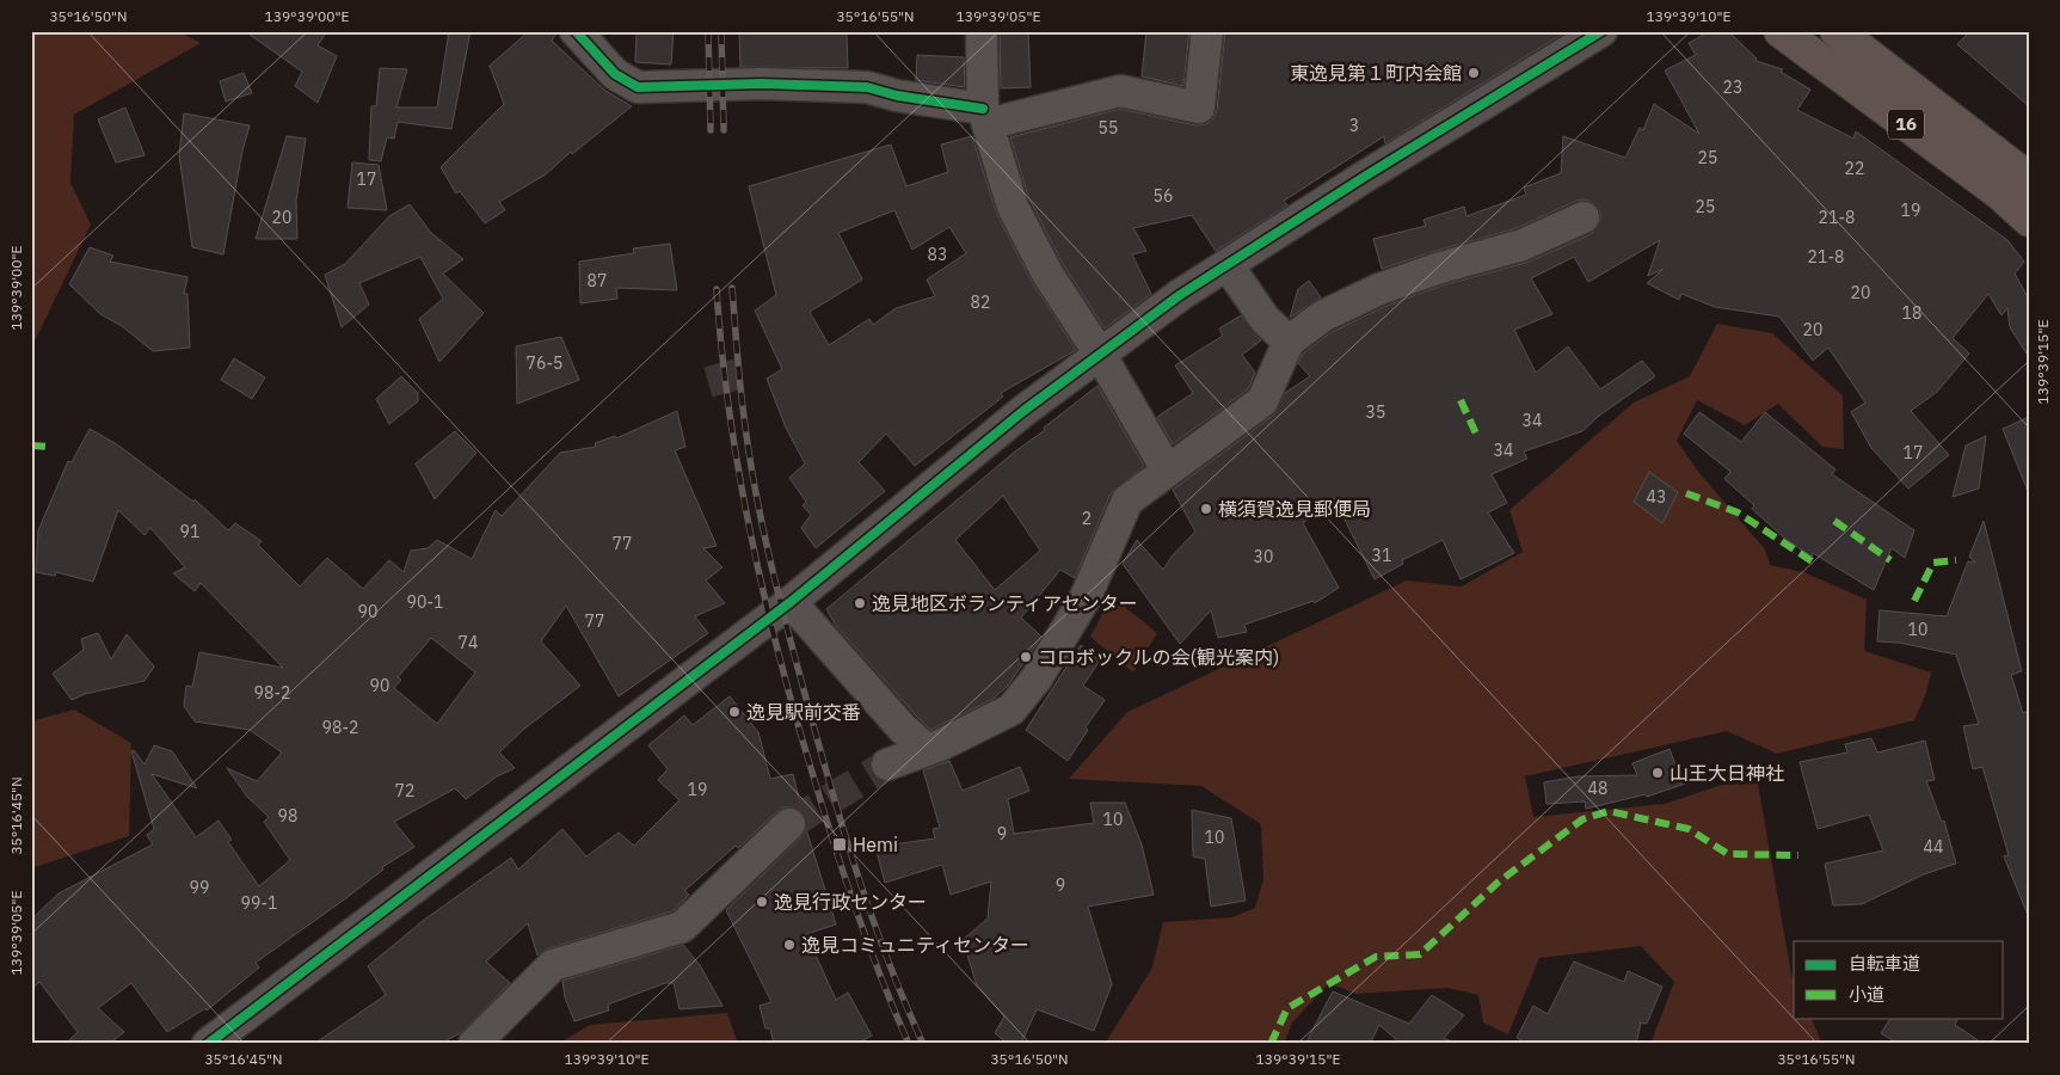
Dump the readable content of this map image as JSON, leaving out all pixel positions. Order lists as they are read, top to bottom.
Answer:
{
  "streets": {
    "highway": ["16"]
  },
  "places": {
    "other": [
      "東逸見第１町内会館",
      "横須賀逸見郵便局",
      "逸見地区ボランティアセンター",
      "コロボックルの会(観光案内)",
      "逸見駅前交番",
      "山王大日神社",
      "逸見行政センター",
      "逸見コミュニティセンター"
    ],
    "transit": ["Hemi"]
  },
  "house_numbers": [
    "23",
    "3",
    "55",
    "25",
    "22",
    "17",
    "56",
    "25",
    "19",
    "20",
    "21-8",
    "83",
    "21-8",
    "87",
    "20",
    "82",
    "18",
    "20",
    "76-5",
    "35",
    "34",
    "34",
    "17",
    "43",
    "2",
    "91",
    "77",
    "31",
    "30",
    "90-1",
    "90",
    "77",
    "10",
    "74",
    "90",
    "98-2",
    "98-2",
    "48",
    "19",
    "72",
    "98",
    "10",
    "9",
    "10",
    "44",
    "9",
    "99",
    "99-1"
  ],
  "legend": ["自転車道", "小道"],
  "coordinates": [
    "35°16'50\"N",
    "139°39'00\"E",
    "35°16'55\"N",
    "139°39'05\"E",
    "139°39'10\"E",
    "139°39'15\"E",
    "35°16'45\"N"
  ]
}
